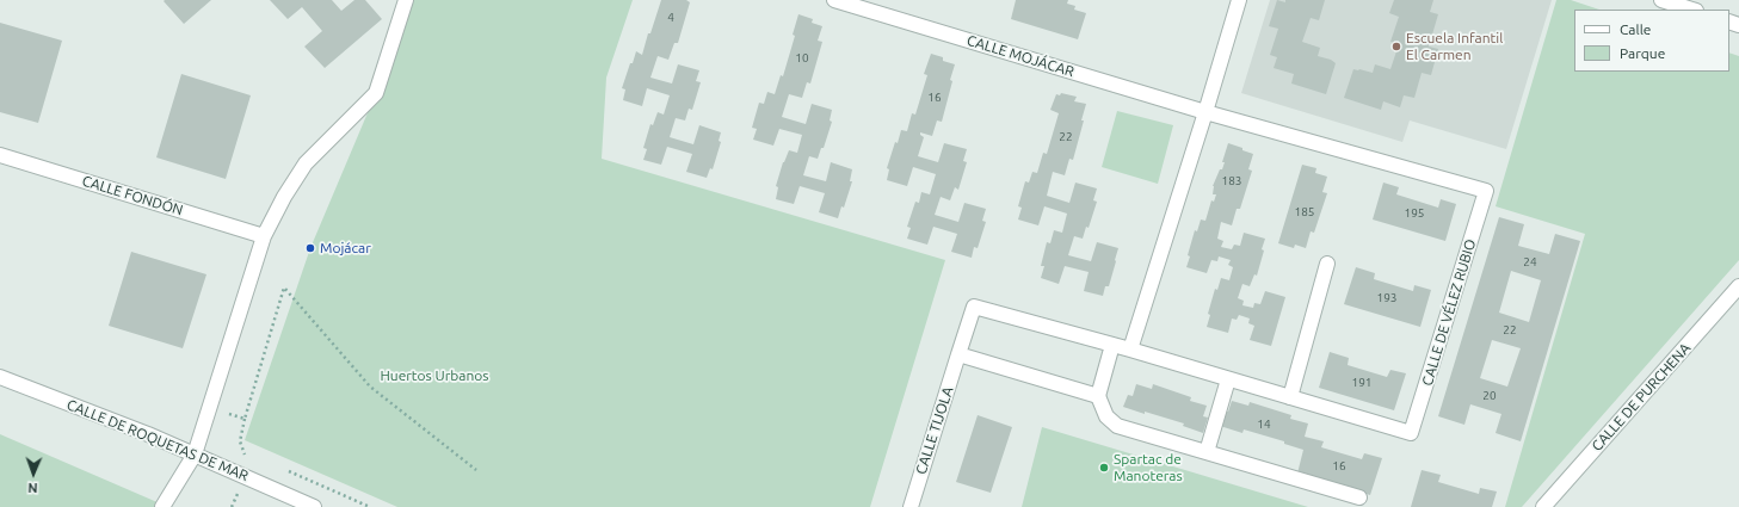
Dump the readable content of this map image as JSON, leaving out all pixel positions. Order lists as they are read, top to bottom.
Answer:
{
  "streets": {
    "street": [
      "CALLE MOJÁCAR",
      "CALLE FONDÓN",
      "CALLE DE VÉLEZ RUBIO",
      "CALLE DE PURCHENA",
      "CALLE TIJOLA",
      "CALLE DE ROQUETAS DE MAR"
    ]
  },
  "crossings": [
    ["CALLE MOJÁCAR", "CALLE DE VÉLEZ RUBIO"],
    ["CALLE DE VÉLEZ RUBIO", "CALLE TIJOLA"]
  ],
  "parks": ["Huertos Urbanos"],
  "places": ["Escuela Infantil El Carmen", "Mojácar", "Spartac de Manoteras"],
  "house_numbers": [
    "4",
    "10",
    "16",
    "22",
    "183",
    "185",
    "195",
    "24",
    "193",
    "22",
    "191",
    "20",
    "14",
    "16"
  ],
  "legend": ["Calle", "Parque"],
  "north": "bottom"
}
